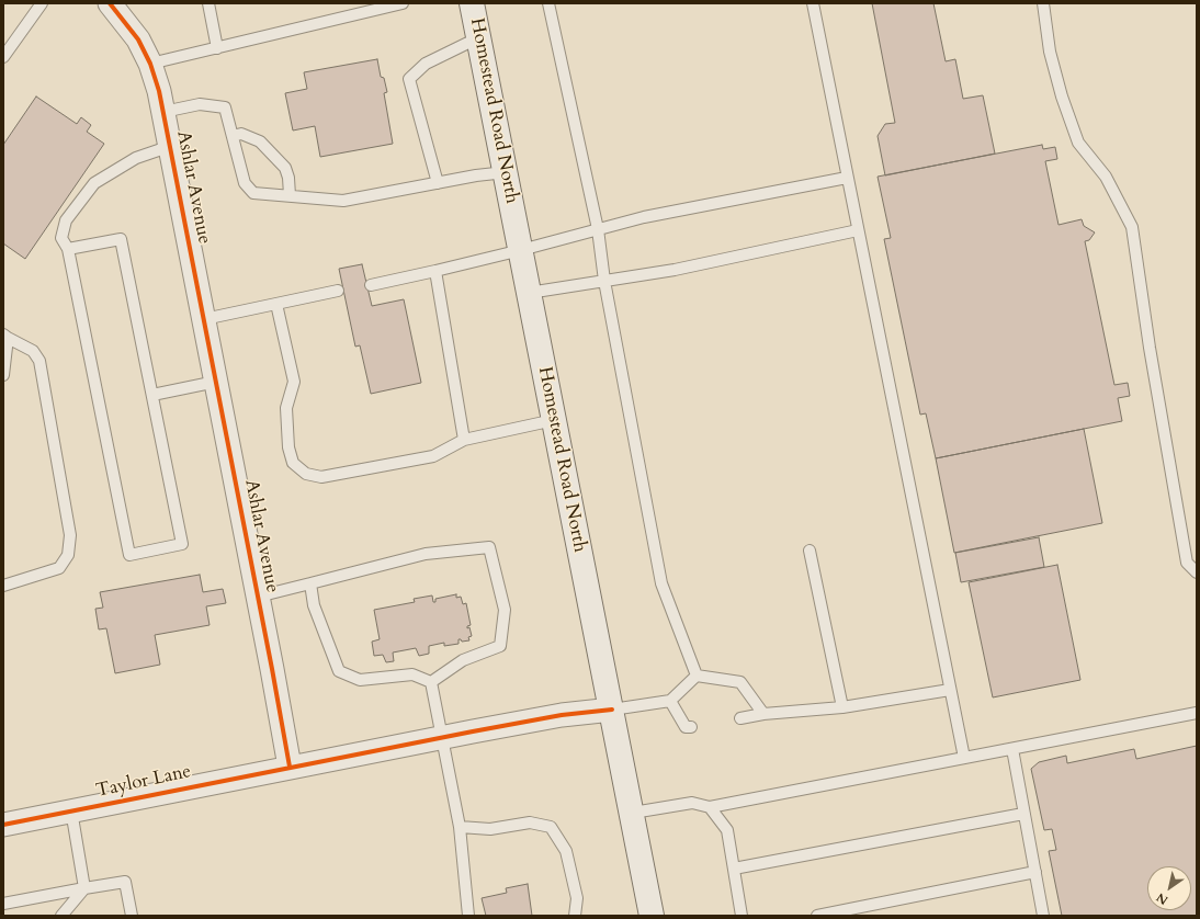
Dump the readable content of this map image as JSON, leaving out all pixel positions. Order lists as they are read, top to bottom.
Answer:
{
  "streets": {
    "main road": ["Homestead Road North"],
    "street": ["Ashlar Avenue", "Taylor Lane"]
  },
  "crossings": [
    ["Ashlar Avenue", "Taylor Lane"]
  ],
  "north": "bottom left"
}
